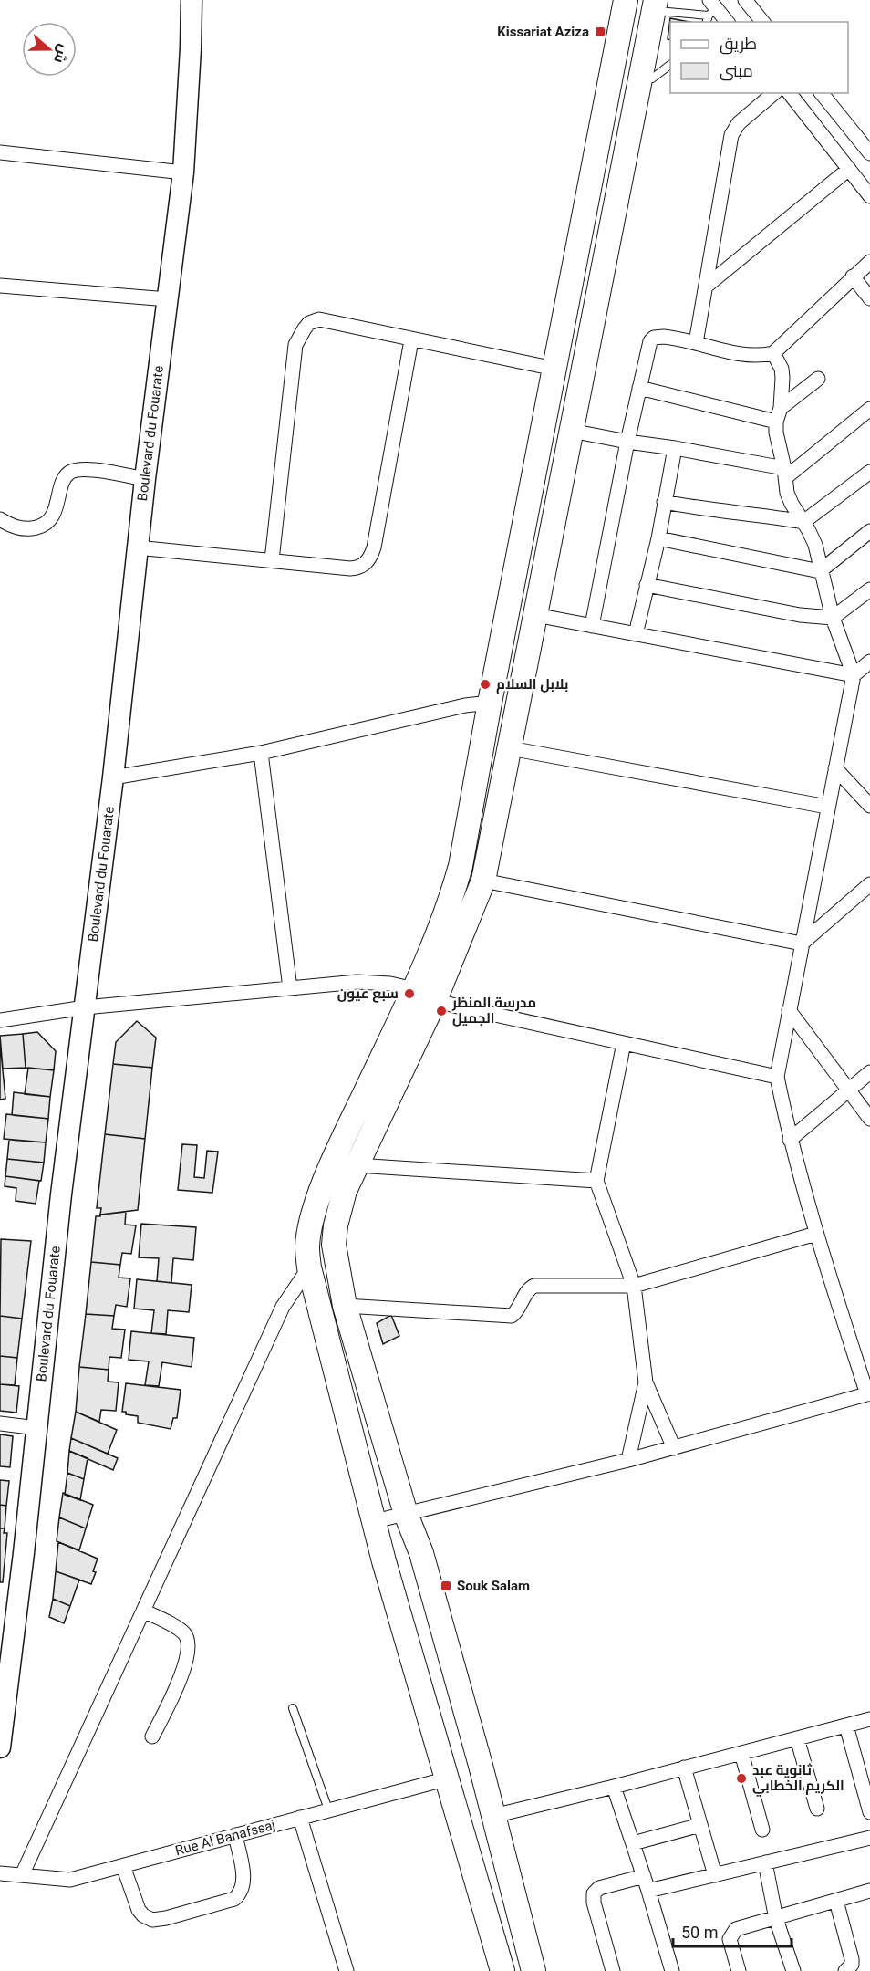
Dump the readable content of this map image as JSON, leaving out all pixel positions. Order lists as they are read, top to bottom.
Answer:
{
  "streets": {
    "street": ["Boulevard du Fouarate", "Rue Al Banafssaj"]
  },
  "places": {
    "transit": ["Kissariat Aziza", "Souk Salam"],
    "other": [
      "بلابل السلام",
      "سبع عيون",
      "مدرسة المنظر الجميل",
      "ثانوية عبد الكريم الخطابي"
    ]
  },
  "legend": ["طريق", "مبنى"],
  "scale_bar": "50 m",
  "north": "right"
}
